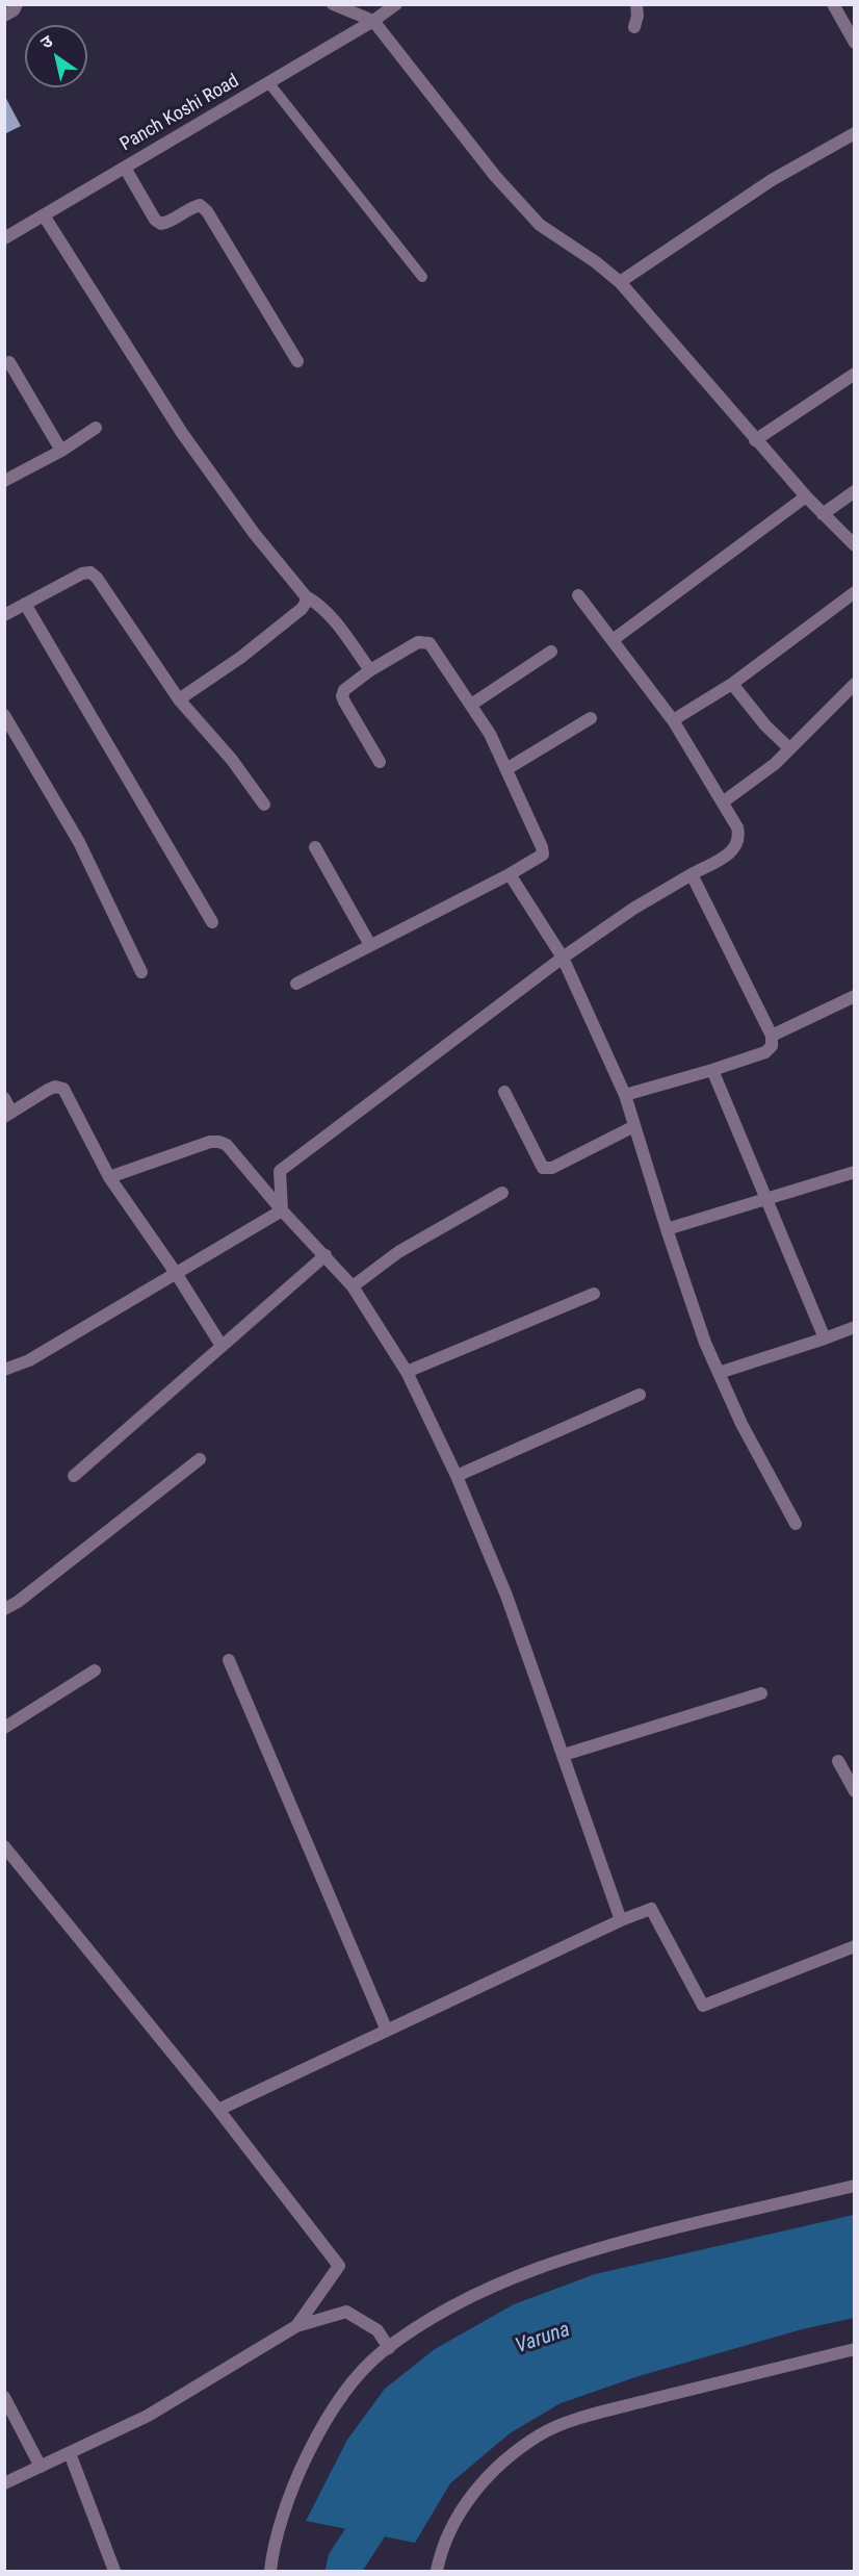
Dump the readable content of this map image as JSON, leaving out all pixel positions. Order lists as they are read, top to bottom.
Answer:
{
  "streets": {
    "street": ["Panch Koshi Road"]
  },
  "water": ["Varuna"],
  "north": "top left"
}
